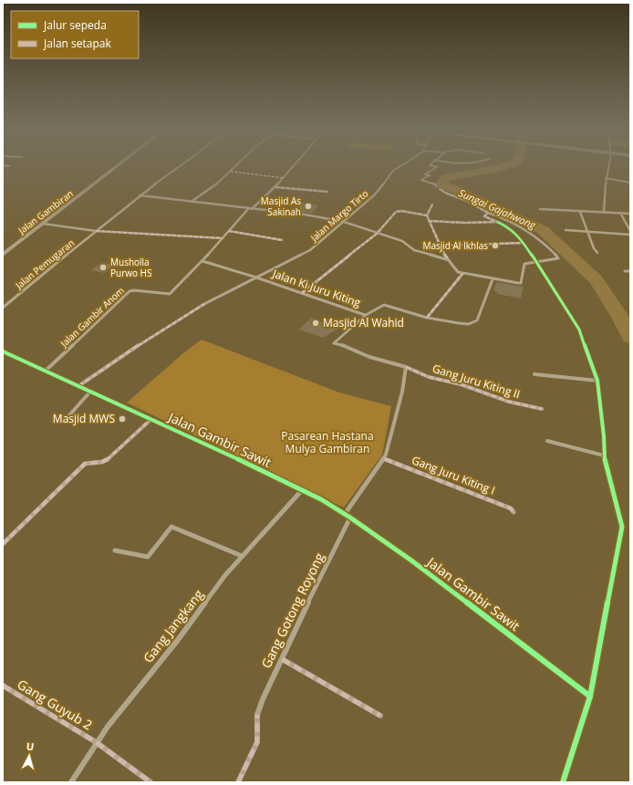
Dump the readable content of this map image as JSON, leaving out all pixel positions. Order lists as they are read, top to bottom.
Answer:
{
  "streets": {
    "street": [
      "Jalan Gambiran",
      "Jalan Margo Tirto",
      "Jalan Pemugaran",
      "Jalan Ki Juru Kiting",
      "Jalan Gambir Anom",
      "Gang Juru Kiting II",
      "Jalan Gambir Sawit",
      "Gang Juru Kiting I",
      "Gang Gotong Royong",
      "Gang Jangkang",
      "Gang Guyub 2"
    ]
  },
  "crossings": [
    ["Jalan Margo Tirto", "Jalan Ki Juru Kiting"],
    ["Jalan Margo Tirto", "Jalan Gambir Sawit"],
    ["Jalan Ki Juru Kiting", "Jalan Gambir Anom"],
    ["Jalan Ki Juru Kiting", "Gang Juru Kiting II"],
    ["Jalan Gambir Anom", "Jalan Gambir Sawit"],
    ["Jalan Gambir Sawit", "Gang Gotong Royong"],
    ["Jalan Gambir Sawit", "Gang Jangkang"],
    ["Gang Jangkang", "Gang Guyub 2"]
  ],
  "water": ["Sungai Gajahwong"],
  "parks": ["Pasarean Hastana Mulya Gambiran"],
  "places": [
    "Masjid As Sakinah",
    "Masjid Al Ikhlas",
    "Musholla Purwo HS",
    "Masjid Al Wahid",
    "Masjid MWS"
  ],
  "legend": ["Jalur sepeda", "Jalan setapak"],
  "north": "top"
}
